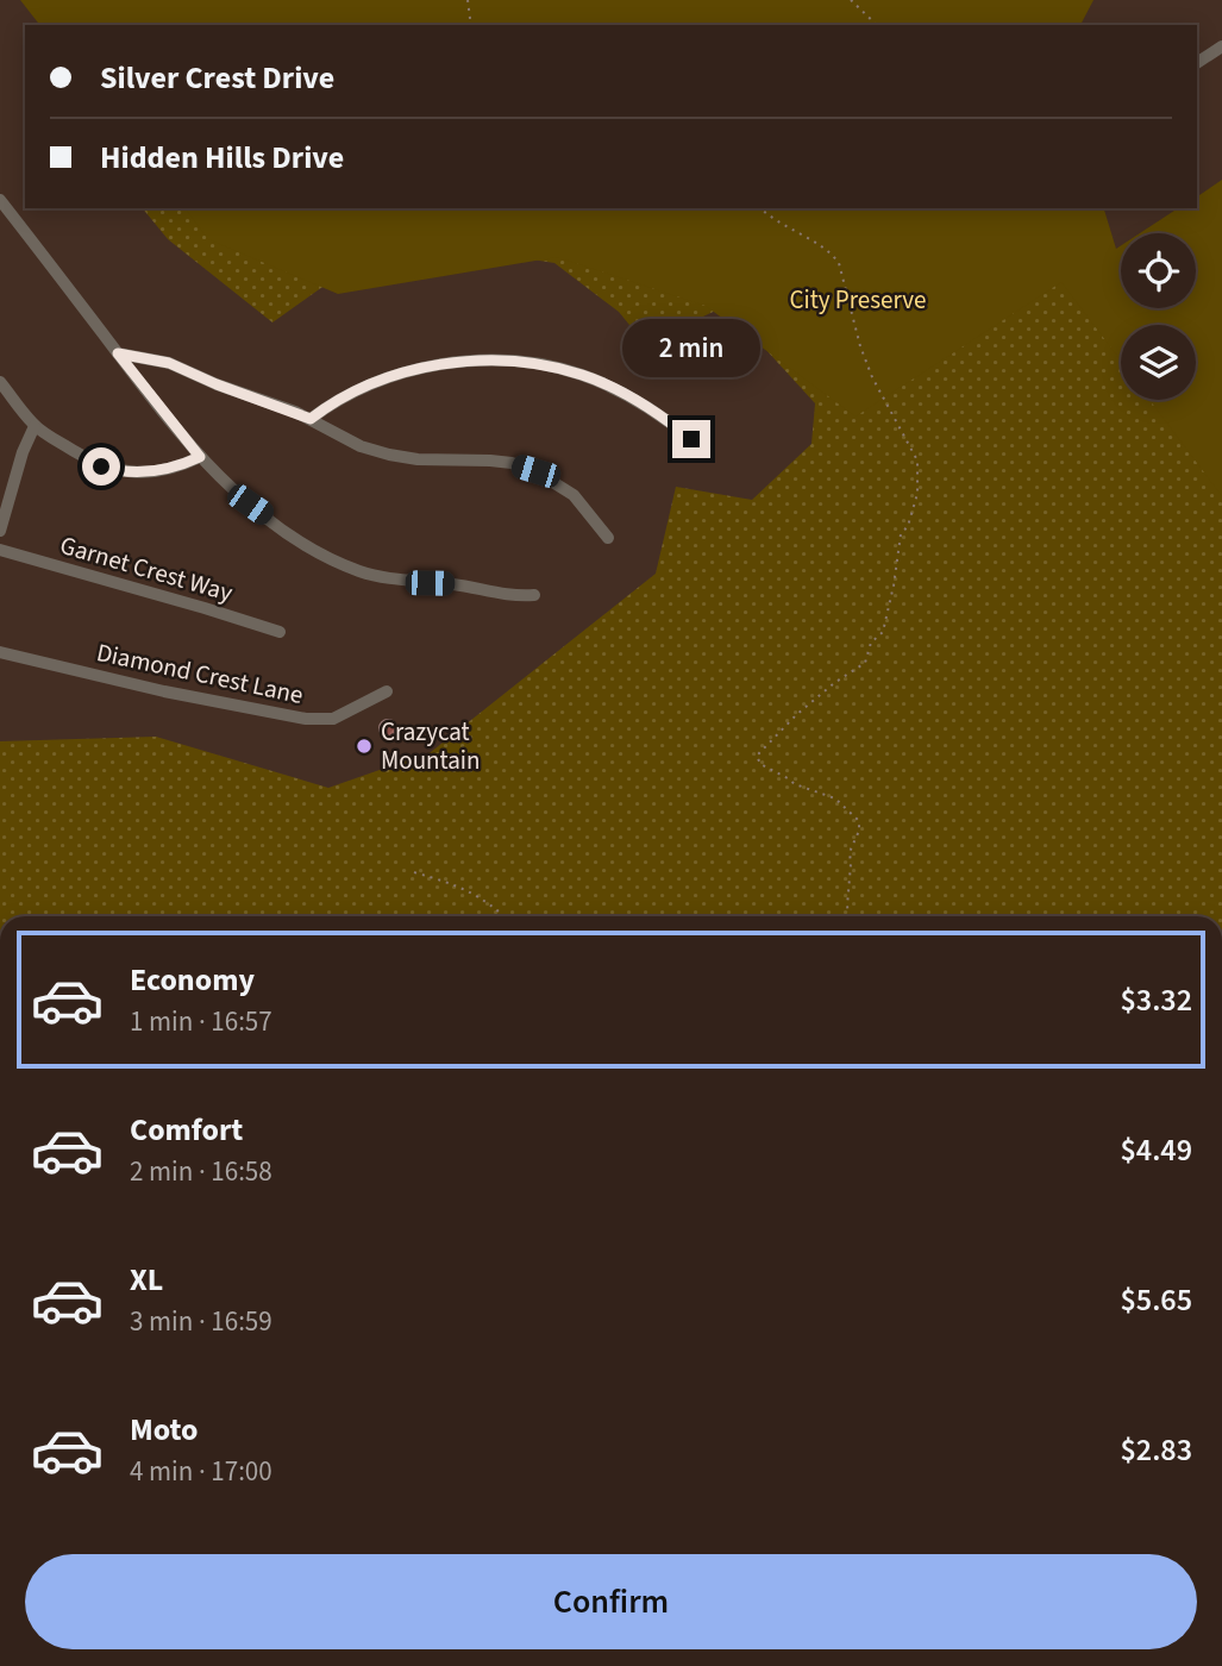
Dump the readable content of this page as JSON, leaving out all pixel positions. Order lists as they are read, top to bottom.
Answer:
{
  "streets": {
    "street": ["Garnet Crest Way", "Diamond Crest Lane"]
  },
  "parks": ["City Preserve"],
  "places": ["Crazycat Mountain"],
  "page": {
    "banner": ["Silver Crest Drive", "Hidden Hills Drive"],
    "bubble": "2 min",
    "list": [
      {
        "name": "Economy",
        "note": "1 min · 16:57",
        "value": "$3.32"
      },
      {
        "name": "Comfort",
        "note": "2 min · 16:58",
        "value": "$4.49"
      },
      {
        "name": "XL",
        "note": "3 min · 16:59",
        "value": "$5.65"
      },
      {
        "name": "Moto",
        "note": "4 min · 17:00",
        "value": "$2.83"
      }
    ],
    "buttons": "Confirm"
  }
}
